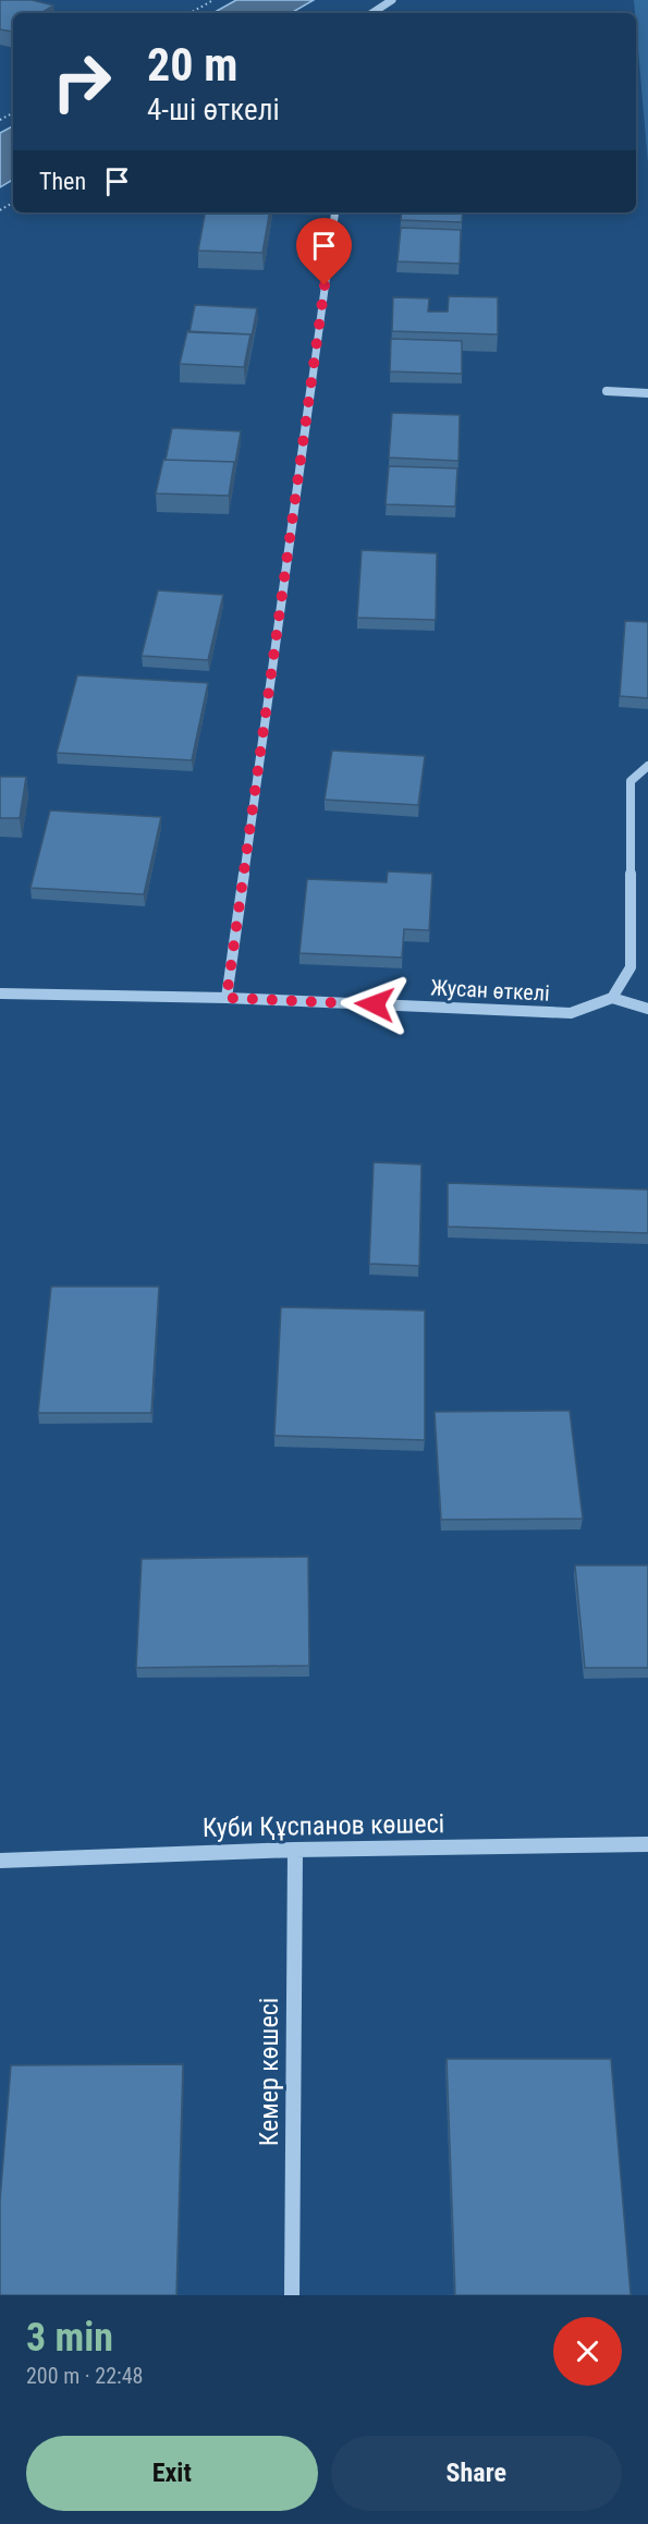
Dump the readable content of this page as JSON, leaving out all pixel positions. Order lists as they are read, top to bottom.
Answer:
{
  "streets": {
    "street": ["Жусан өткелі", "Куби Құспанов көшесi", "Кемер көшесі"]
  },
  "crossings": [
    ["Куби Құспанов көшесi", "Кемер көшесі"]
  ],
  "page": {
    "turn": ["20 m", "4-шi өткелi"],
    "then": "Then",
    "heading": ["3 min", "200 m · 22:48"],
    "buttons": ["Exit", "Share"]
  }
}
